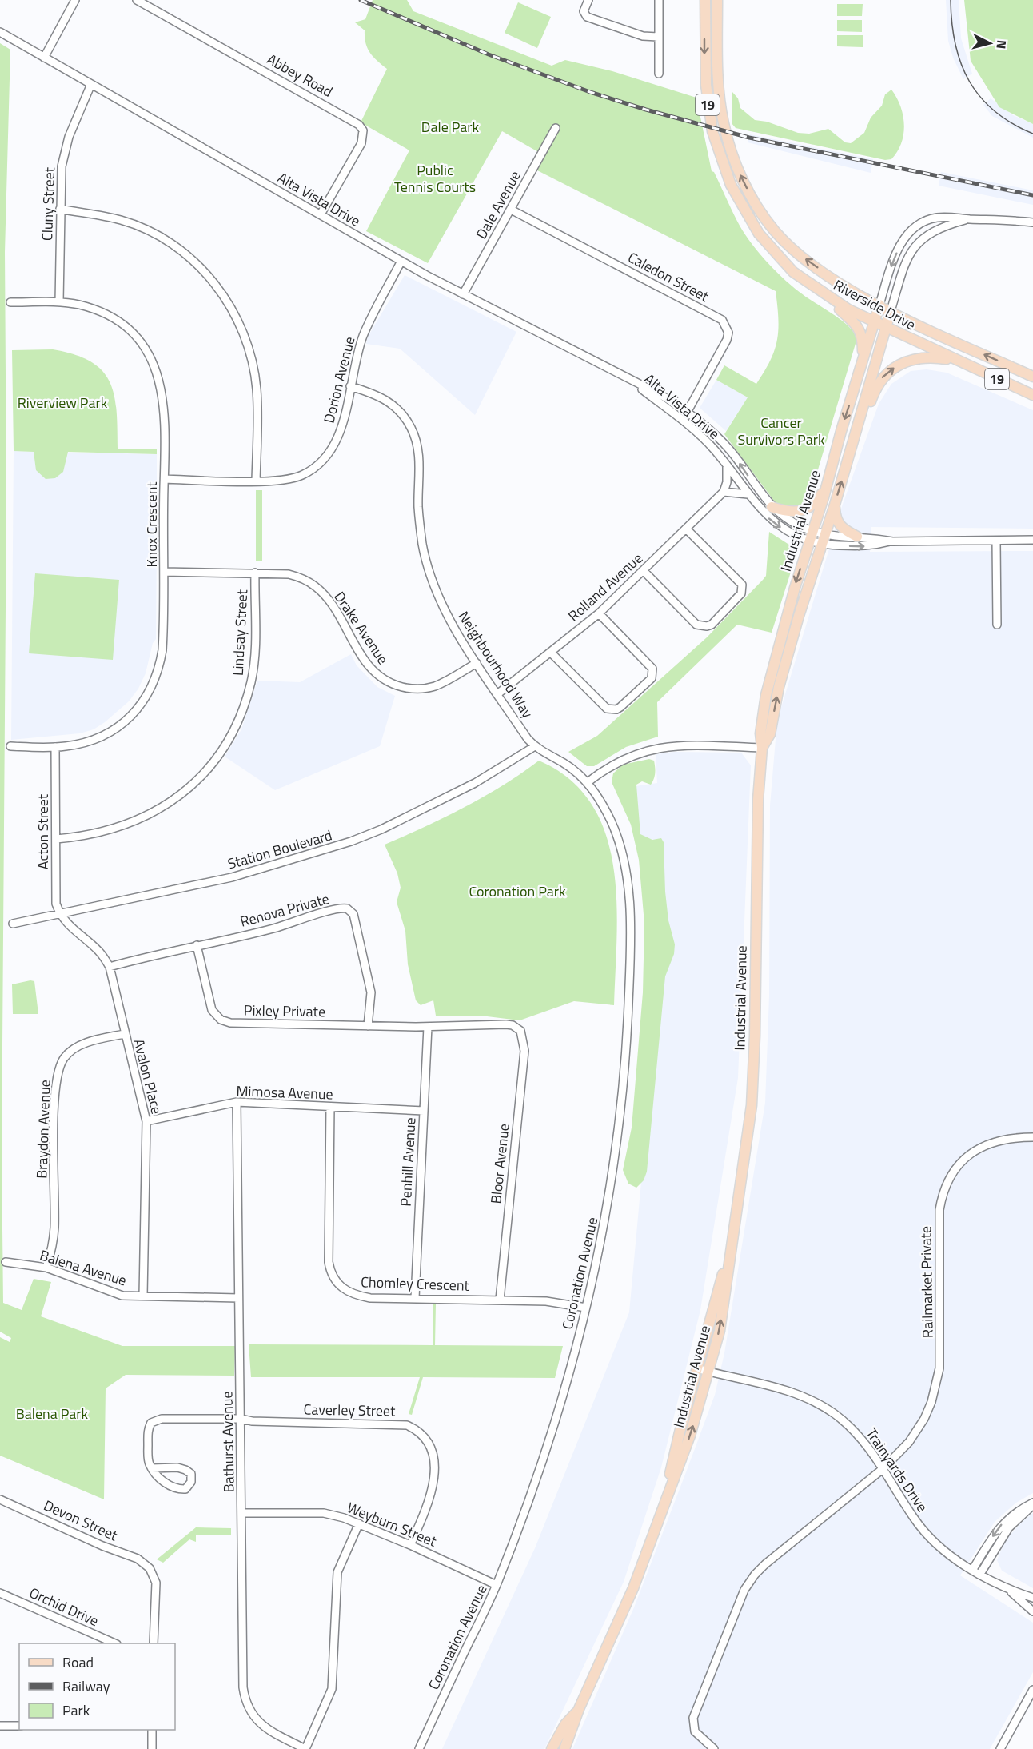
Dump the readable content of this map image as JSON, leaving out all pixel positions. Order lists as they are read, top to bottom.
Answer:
{
  "streets": {
    "main road": ["19", "Riverside Drive", "Industrial Avenue"],
    "street": [
      "Abbey Road",
      "Alta Vista Drive",
      "Cluny Street",
      "Dale Avenue",
      "Caledon Street",
      "Dorion Avenue",
      "Knox Crescent",
      "Rolland Avenue",
      "Drake Avenue",
      "Lindsay Street",
      "Neighbourhood Way",
      "Acton Street",
      "Station Boulevard",
      "Renova Private",
      "Pixley Private",
      "Avalon Place",
      "Mimosa Avenue",
      "Braydon Avenue",
      "Penhill Avenue",
      "Bloor Avenue",
      "Balena Avenue",
      "Coronation Avenue",
      "Railmarket Private",
      "Chomley Crescent",
      "Caverley Street",
      "Bathurst Avenue",
      "Trainyards Drive",
      "Devon Street",
      "Weyburn Street",
      "Orchid Drive"
    ]
  },
  "crossings": [
    ["Abbey Road", "Alta Vista Drive"],
    ["Alta Vista Drive", "Cluny Street"],
    ["Alta Vista Drive", "Dale Avenue"],
    ["Alta Vista Drive", "Caledon Street"],
    ["Alta Vista Drive", "Dorion Avenue"],
    ["Alta Vista Drive", "Industrial Avenue"],
    ["Cluny Street", "Knox Crescent"],
    ["Dale Avenue", "Caledon Street"],
    ["Riverside Drive", "Industrial Avenue"],
    ["Dorion Avenue", "Knox Crescent"],
    ["Dorion Avenue", "Neighbourhood Way"],
    ["Industrial Avenue", "Trainyards Drive"],
    ["Knox Crescent", "Drake Avenue"],
    ["Knox Crescent", "Acton Street"],
    ["Rolland Avenue", "Neighbourhood Way"],
    ["Drake Avenue", "Lindsay Street"],
    ["Drake Avenue", "Neighbourhood Way"],
    ["Lindsay Street", "Acton Street"],
    ["Neighbourhood Way", "Station Boulevard"],
    ["Neighbourhood Way", "Coronation Avenue"],
    ["Acton Street", "Station Boulevard"],
    ["Acton Street", "Avalon Place"],
    ["Station Boulevard", "Avalon Place"],
    ["Renova Private", "Pixley Private"],
    ["Renova Private", "Avalon Place"],
    ["Pixley Private", "Penhill Avenue"],
    ["Pixley Private", "Bloor Avenue"],
    ["Avalon Place", "Mimosa Avenue"],
    ["Avalon Place", "Braydon Avenue"],
    ["Avalon Place", "Balena Avenue"],
    ["Mimosa Avenue", "Penhill Avenue"],
    ["Mimosa Avenue", "Chomley Crescent"],
    ["Mimosa Avenue", "Bathurst Avenue"],
    ["Braydon Avenue", "Balena Avenue"],
    ["Penhill Avenue", "Chomley Crescent"],
    ["Bloor Avenue", "Chomley Crescent"],
    ["Balena Avenue", "Bathurst Avenue"],
    ["Coronation Avenue", "Chomley Crescent"],
    ["Coronation Avenue", "Weyburn Street"],
    ["Railmarket Private", "Trainyards Drive"],
    ["Caverley Street", "Bathurst Avenue"],
    ["Caverley Street", "Weyburn Street"],
    ["Bathurst Avenue", "Weyburn Street"]
  ],
  "parks": [
    "Dale Park",
    "Public Tennis Courts",
    "Riverview Park",
    "Cancer Survivors Park",
    "Coronation Park",
    "Balena Park"
  ],
  "legend": ["Road", "Railway", "Park"],
  "north": "right"
}
